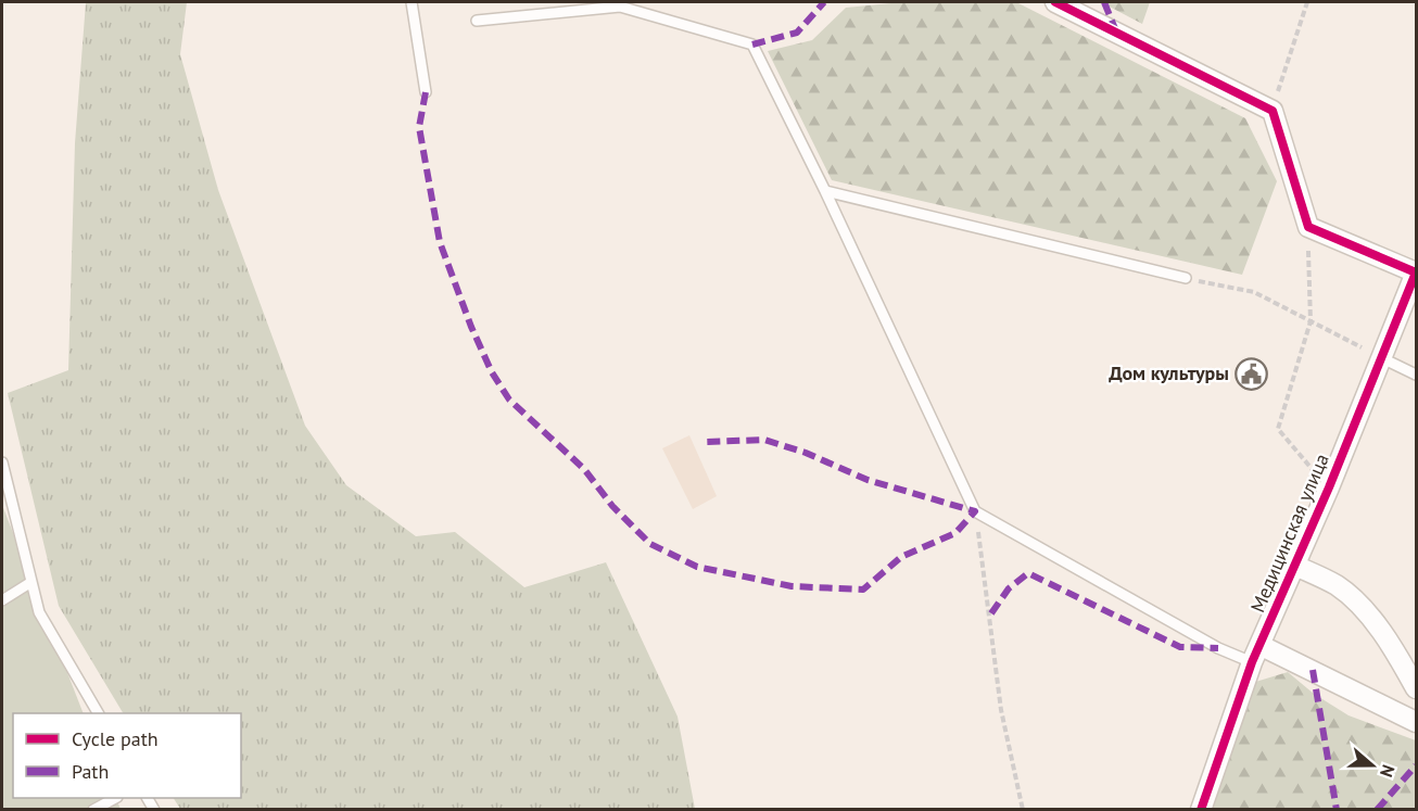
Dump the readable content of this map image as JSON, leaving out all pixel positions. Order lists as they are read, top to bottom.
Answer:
{
  "streets": {
    "street": ["Медицинская улица"]
  },
  "places": {
    "public building": ["Дом культуры"]
  },
  "legend": ["Cycle path", "Path"],
  "north": "right"
}
